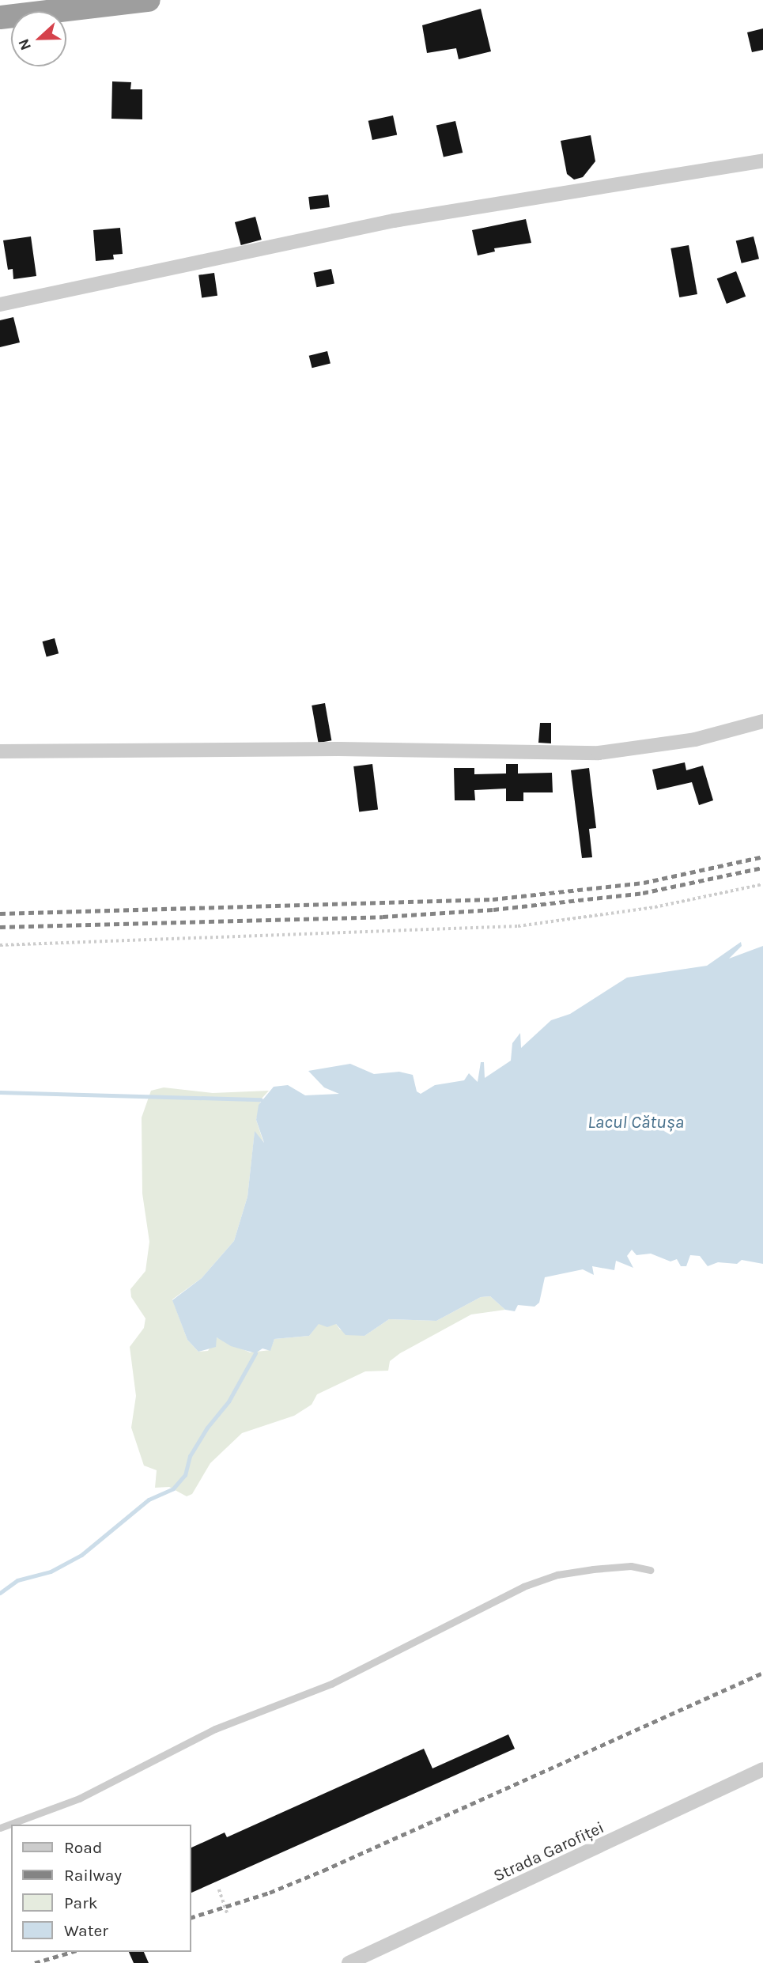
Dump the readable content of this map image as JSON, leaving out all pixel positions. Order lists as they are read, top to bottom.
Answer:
{
  "streets": {
    "street": ["Strada Garofiței"]
  },
  "water": ["Lacul Cătușa"],
  "legend": [
    "Road",
    "Railway",
    "Park",
    "Water"
  ],
  "north": "left"
}
